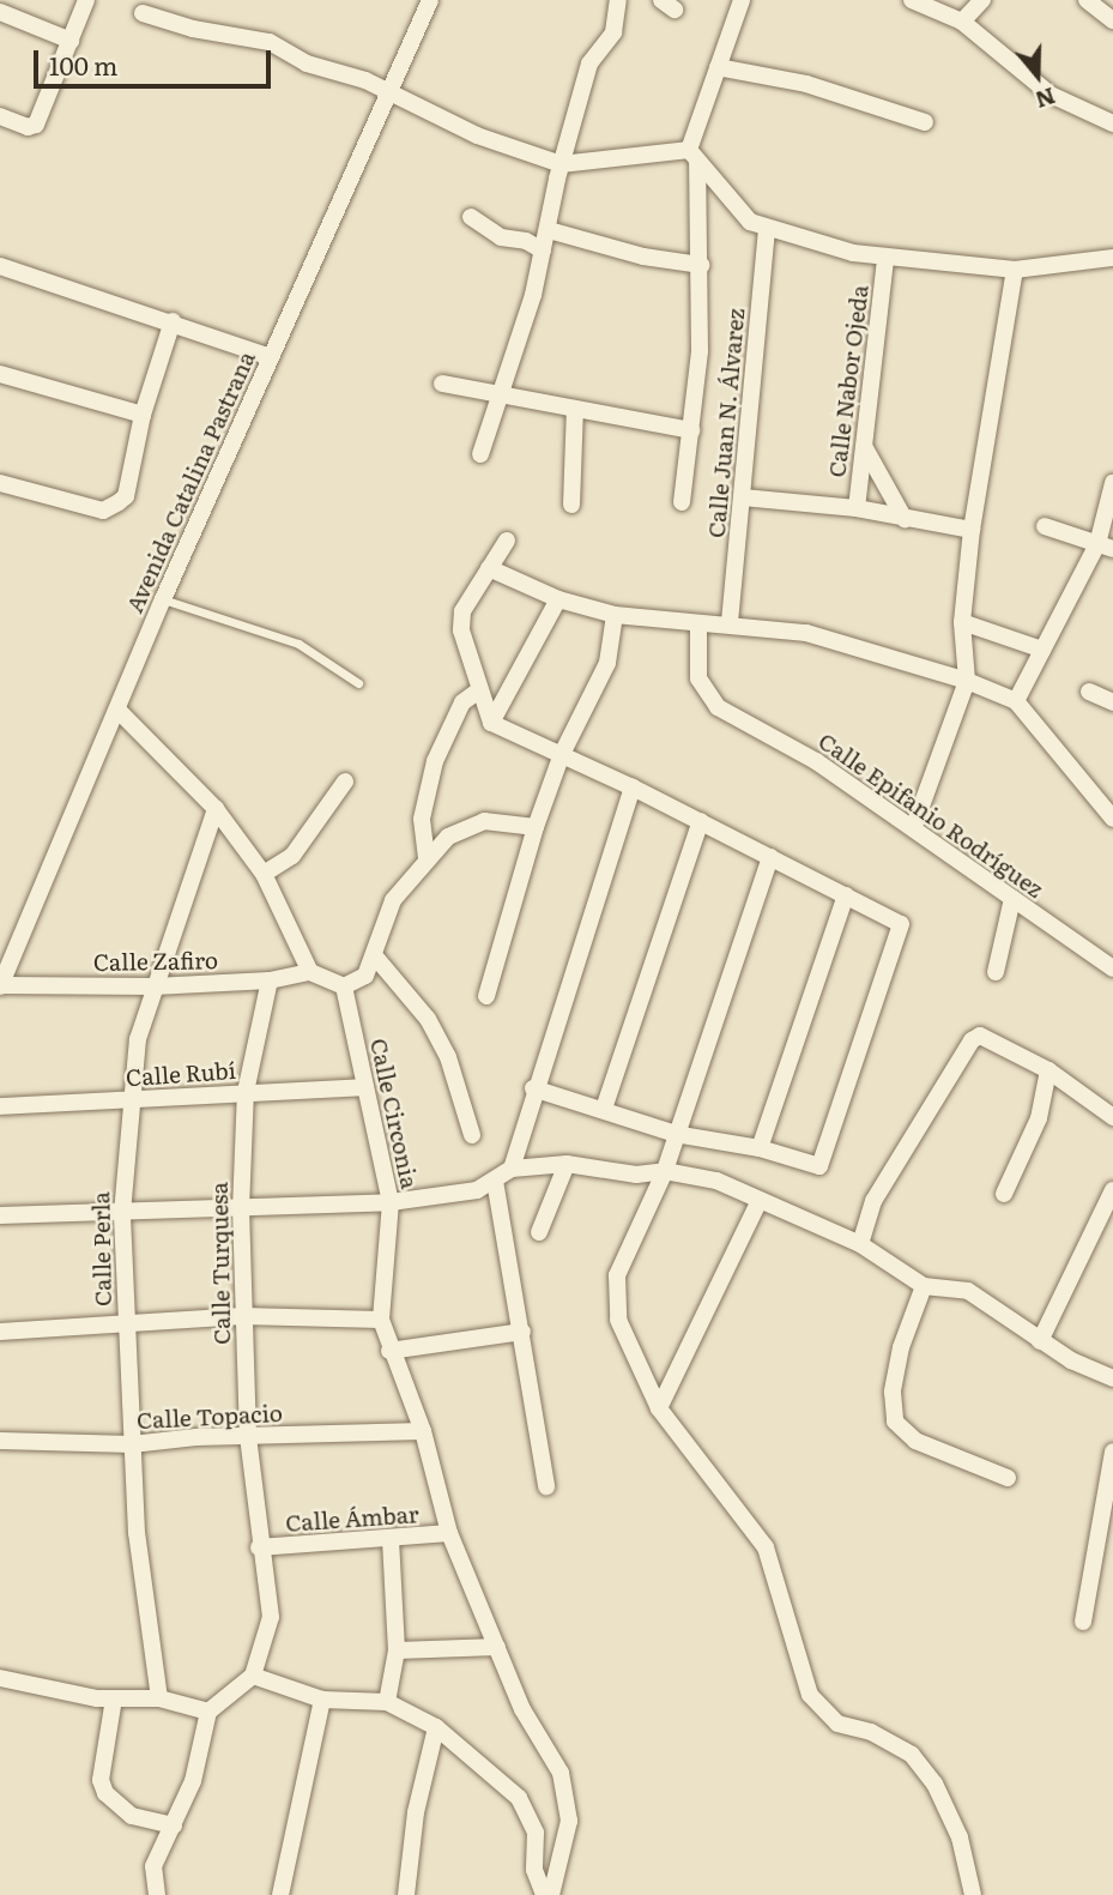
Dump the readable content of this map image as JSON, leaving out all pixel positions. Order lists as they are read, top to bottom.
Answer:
{
  "streets": {
    "street": [
      "Calle Nabor Ojeda",
      "Calle Juan N. Álvarez",
      "Avenida Catalina Pastrana",
      "Calle Epifanio Rodríguez",
      "Calle Zafiro",
      "Calle Rubí",
      "Calle Circonia",
      "Calle Perla",
      "Calle Turquesa",
      "Calle Topacio",
      "Calle Ámbar"
    ]
  },
  "crossings": [
    ["Avenida Catalina Pastrana", "Calle Zafiro"],
    ["Calle Zafiro", "Calle Perla"],
    ["Calle Zafiro", "Calle Turquesa"],
    ["Calle Rubí", "Calle Circonia"],
    ["Calle Rubí", "Calle Perla"],
    ["Calle Rubí", "Calle Turquesa"],
    ["Calle Circonia", "Calle Topacio"],
    ["Calle Circonia", "Calle Ámbar"],
    ["Calle Perla", "Calle Topacio"],
    ["Calle Turquesa", "Calle Topacio"],
    ["Calle Turquesa", "Calle Ámbar"]
  ],
  "scale_bar": "100 m",
  "north": "bottom"
}
